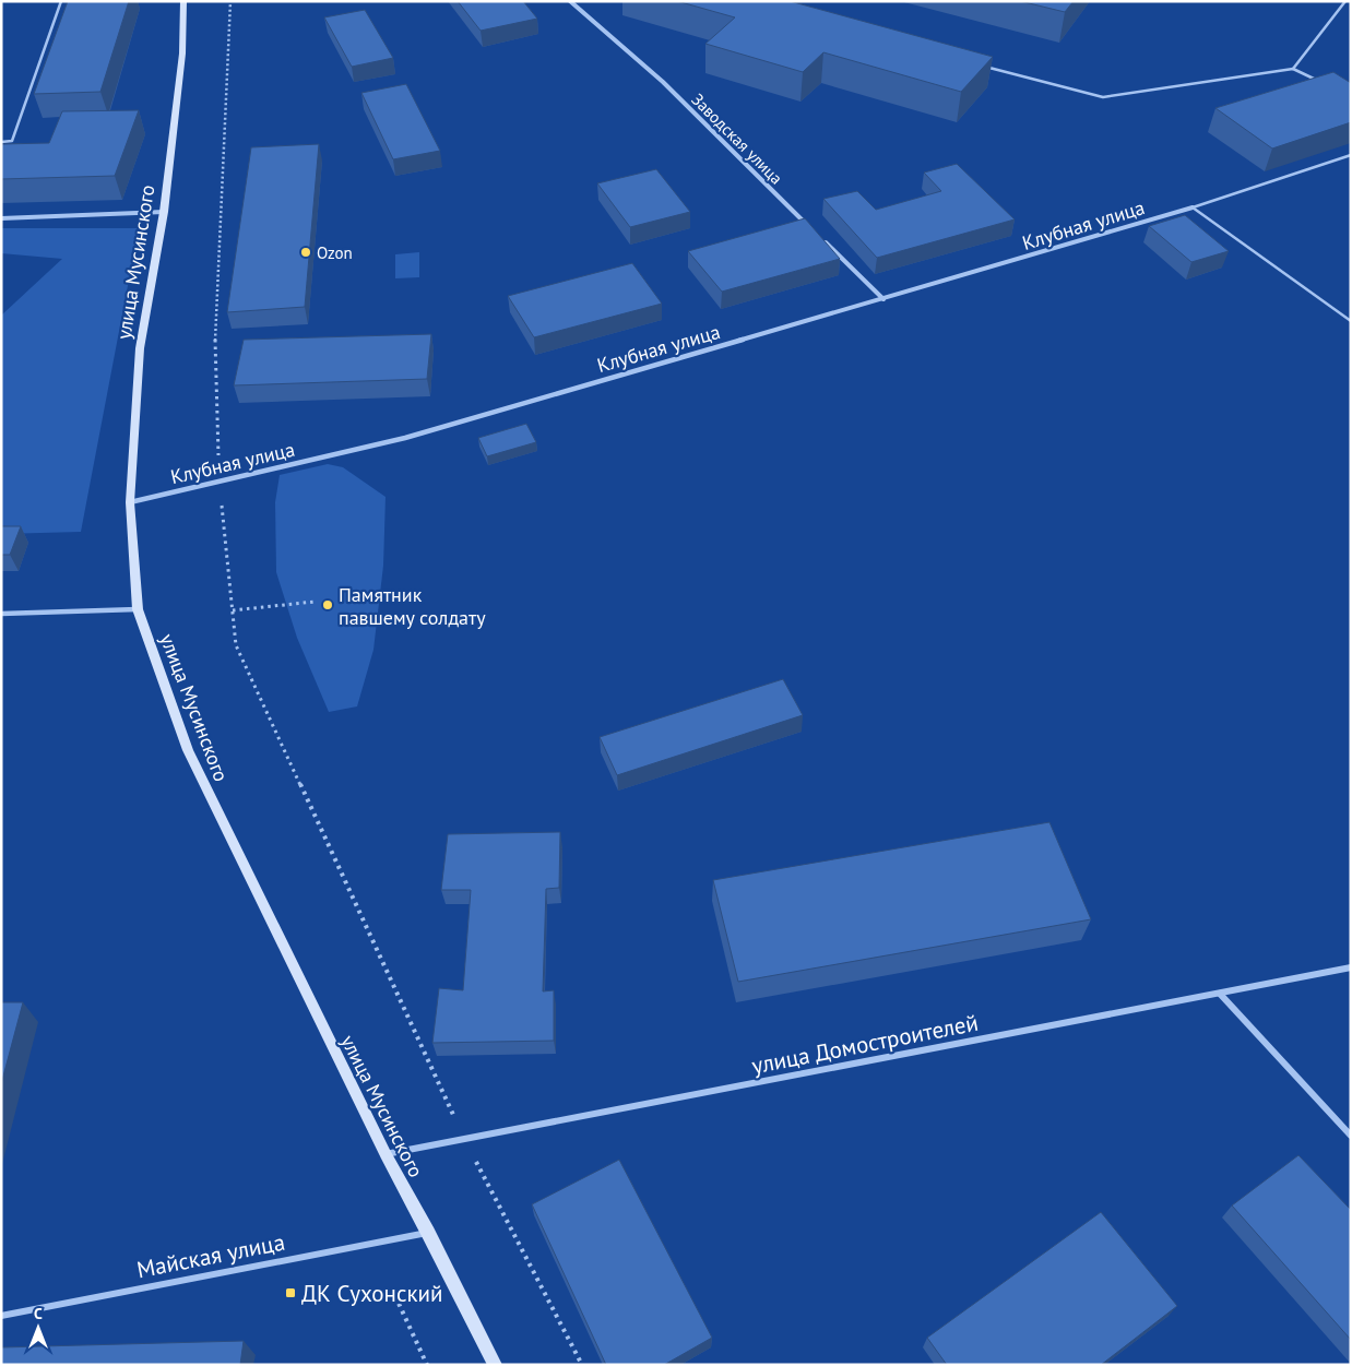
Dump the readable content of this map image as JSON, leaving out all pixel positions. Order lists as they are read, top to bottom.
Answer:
{
  "streets": {
    "street": [
      "Заводская улица",
      "Клубная улица",
      "улица Мусинского",
      "улица Домостроителей",
      "Майская улица"
    ]
  },
  "crossings": [
    ["Клубная улица", "улица Мусинского"],
    ["улица Мусинского", "улица Домостроителей"],
    ["улица Мусинского", "Майская улица"]
  ],
  "places": {
    "other": ["Ozon", "Памятник павшему солдату"],
    "transit": ["ДК Сухонский"]
  },
  "north": "top"
}
